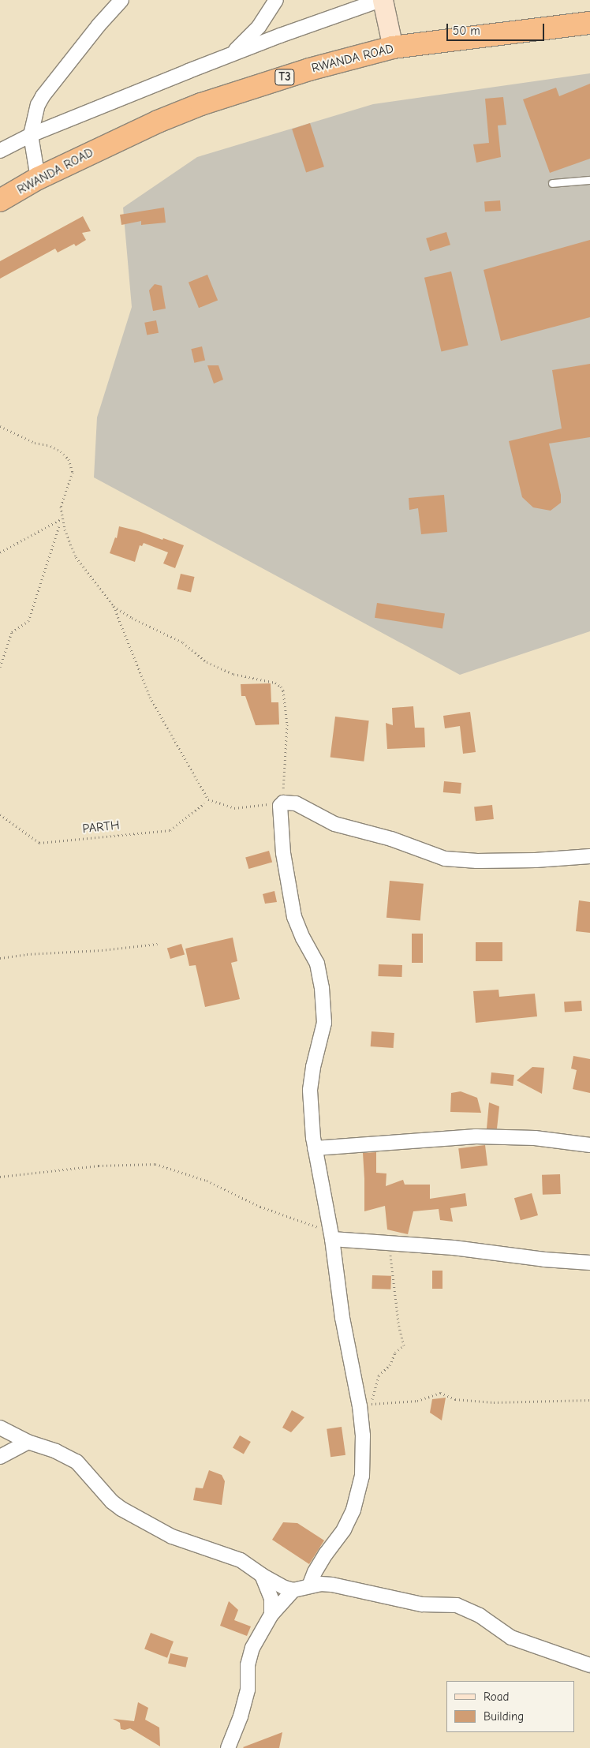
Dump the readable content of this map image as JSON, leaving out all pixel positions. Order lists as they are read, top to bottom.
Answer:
{
  "streets": {
    "highway": ["RWANDA ROAD", "T3"],
    "path": ["PARTH"]
  },
  "legend": ["Road", "Building"],
  "scale_bar": "50 m"
}
